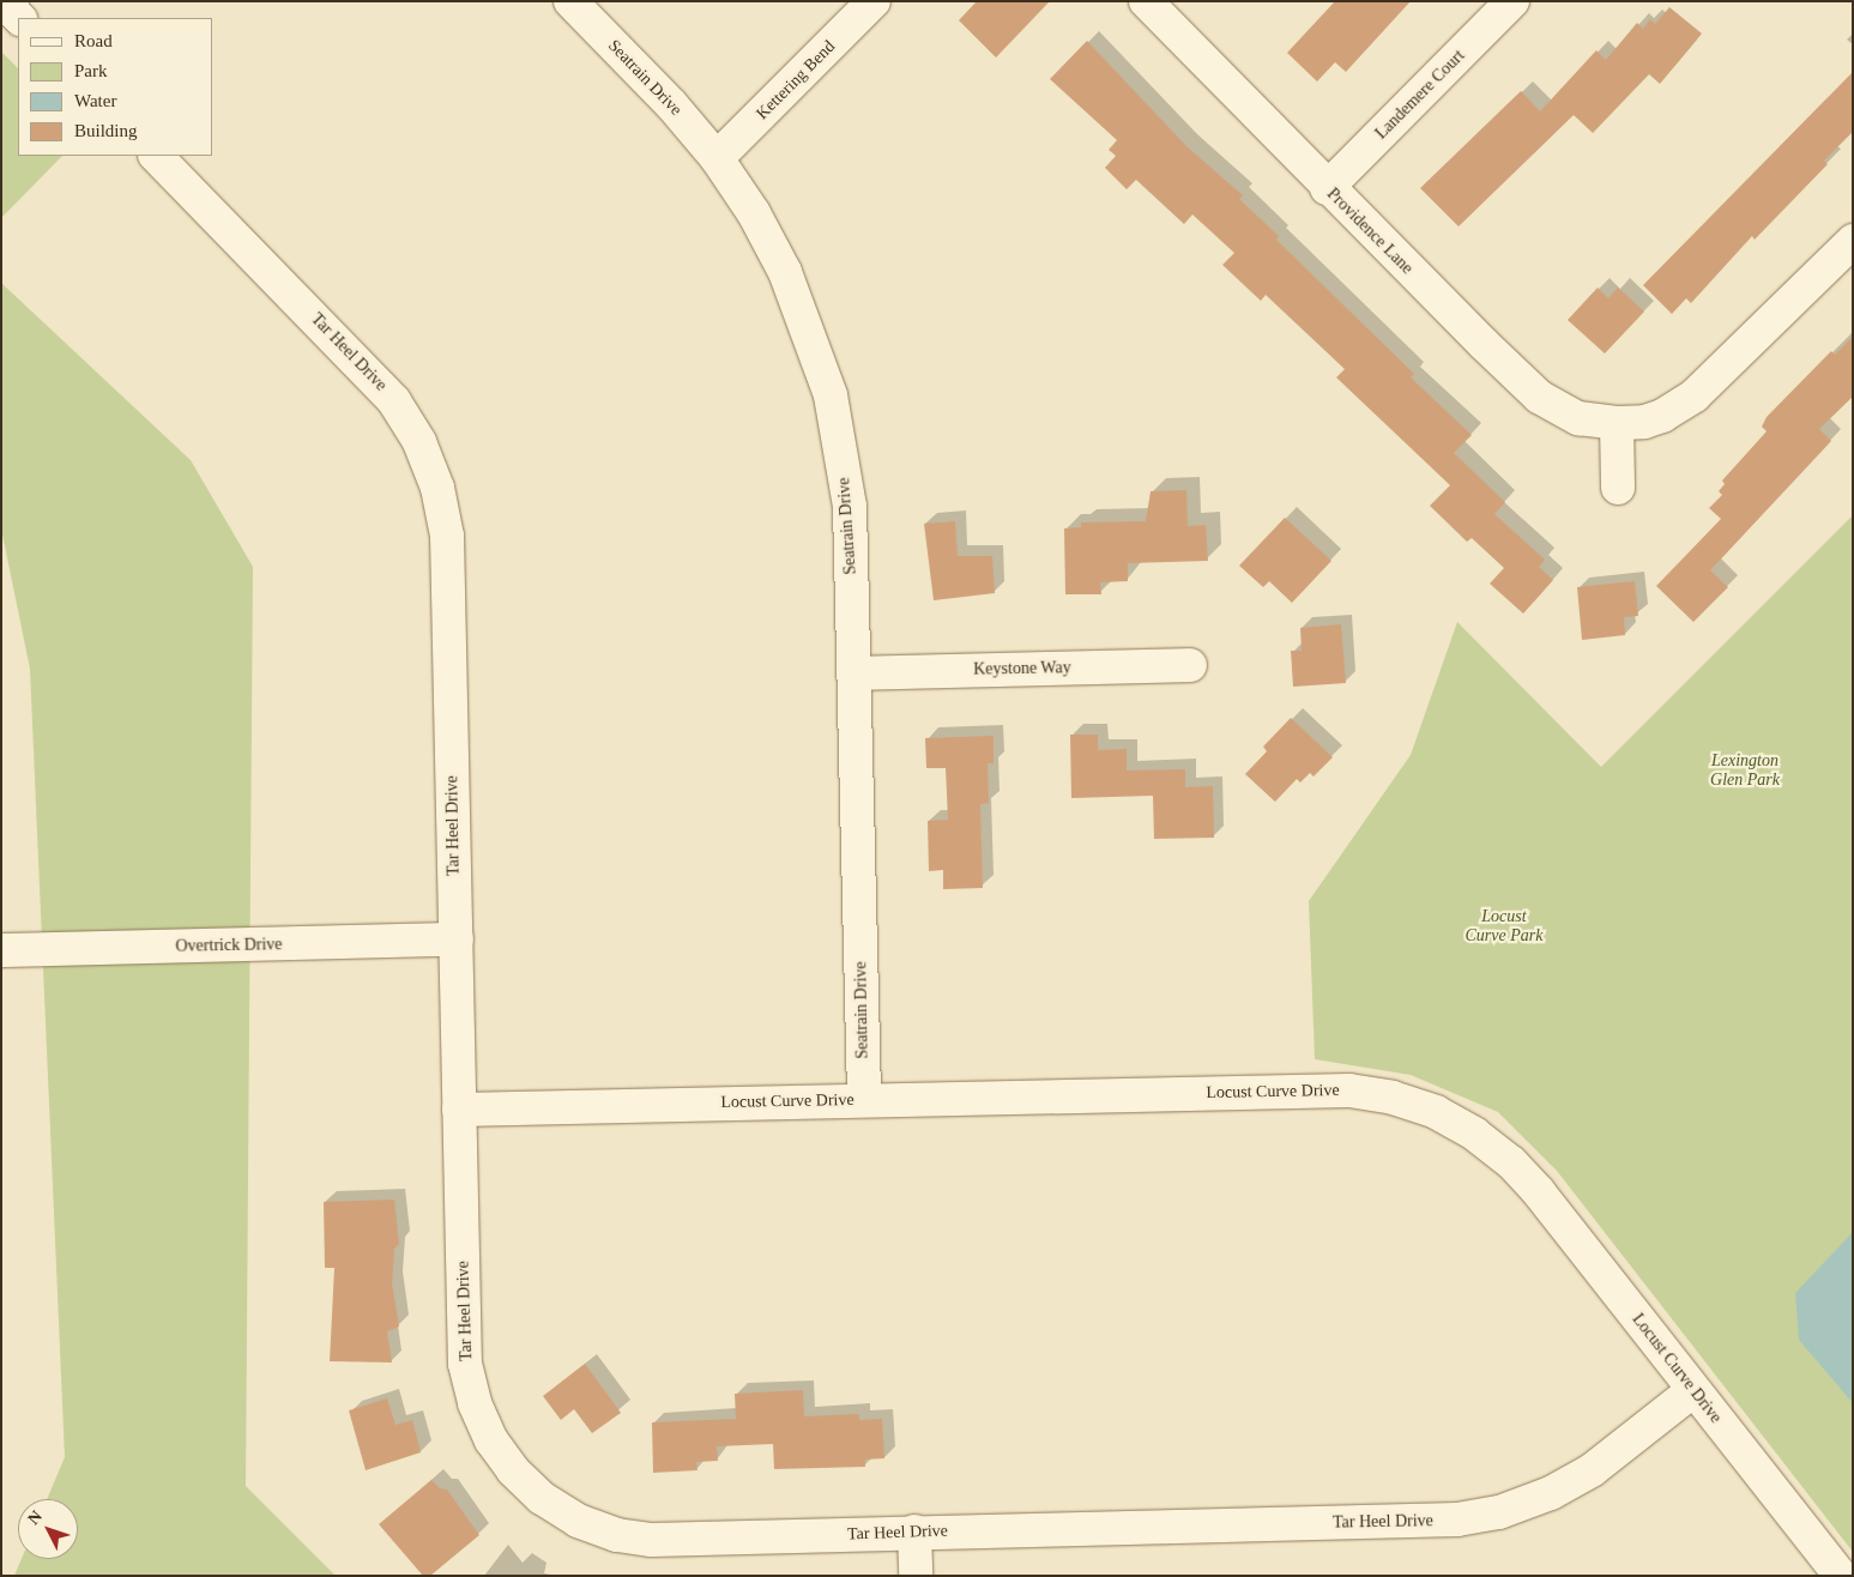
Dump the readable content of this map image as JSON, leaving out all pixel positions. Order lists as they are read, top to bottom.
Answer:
{
  "streets": {
    "street": [
      "Seatrain Drive",
      "Kettering Bend",
      "Landemere Court",
      "Providence Lane",
      "Tar Heel Drive",
      "Keystone Way",
      "Overtrick Drive",
      "Locust Curve Drive"
    ]
  },
  "crossings": [
    ["Seatrain Drive", "Kettering Bend"],
    ["Seatrain Drive", "Keystone Way"],
    ["Seatrain Drive", "Locust Curve Drive"],
    ["Landemere Court", "Providence Lane"],
    ["Tar Heel Drive", "Overtrick Drive"],
    ["Tar Heel Drive", "Locust Curve Drive"]
  ],
  "parks": ["Lexington Glen Park", "Locust Curve Park"],
  "legend": [
    "Road",
    "Park",
    "Water",
    "Building"
  ],
  "north": "top left"
}
